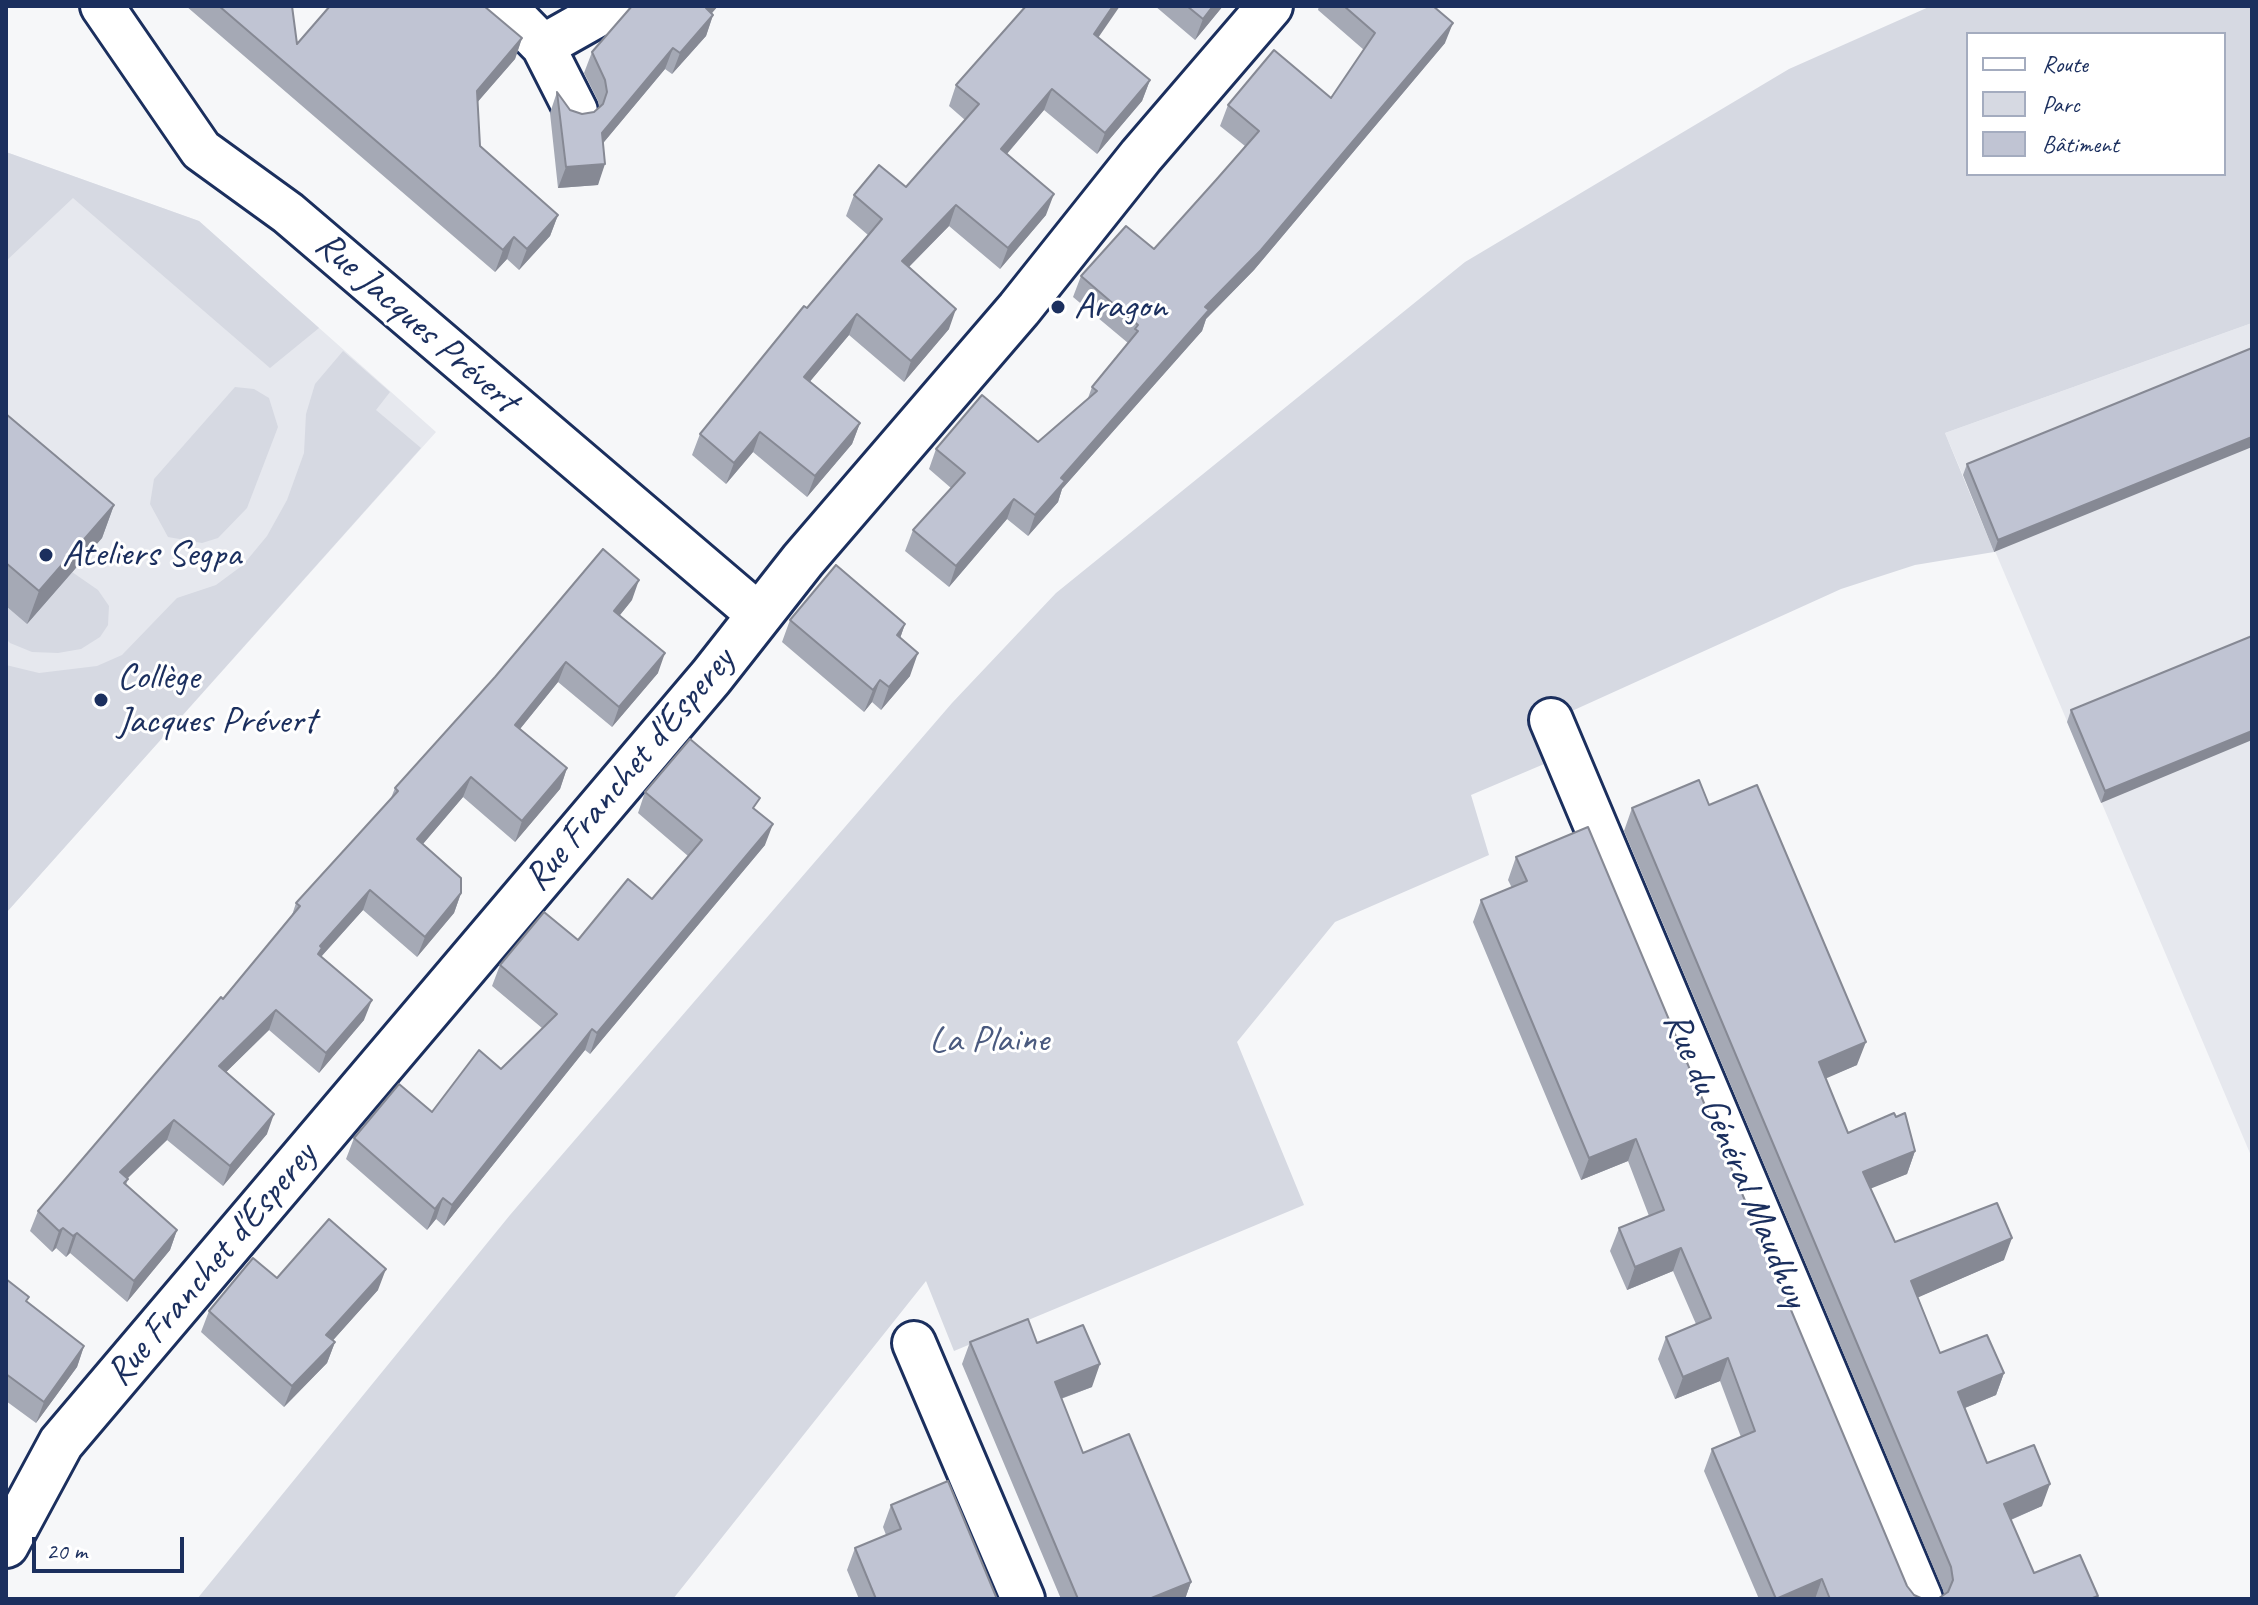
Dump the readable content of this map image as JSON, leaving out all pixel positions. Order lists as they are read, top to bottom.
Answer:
{
  "streets": {
    "street": ["Rue Jacques Prévert", "Rue Franchet d'Esperey", "Rue du Général Maudhuy"]
  },
  "crossings": [
    ["Rue Jacques Prévert", "Rue Franchet d'Esperey"]
  ],
  "parks": ["La Plaine"],
  "places": ["Aragon", "Ateliers Segpa", "Collège Jacques Prévert"],
  "legend": ["Route", "Parc", "Bâtiment"],
  "scale_bar": "20 m"
}
